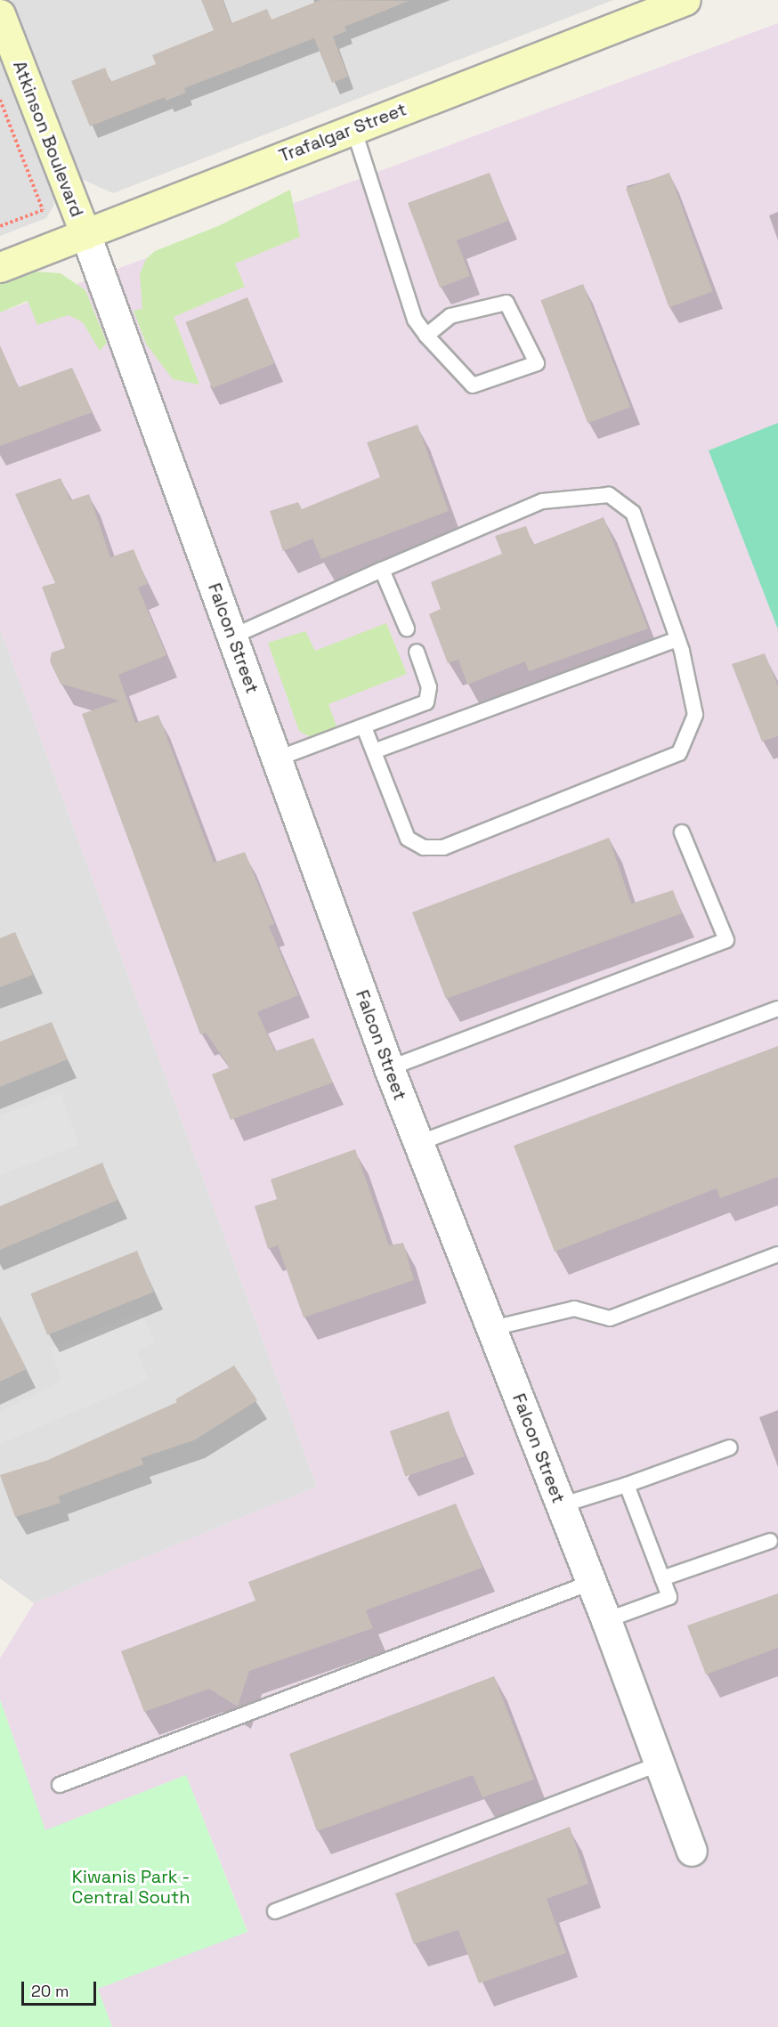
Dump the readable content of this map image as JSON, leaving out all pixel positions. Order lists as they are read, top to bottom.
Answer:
{
  "streets": {
    "main road": ["Trafalgar Street", "Atkinson Boulevard"],
    "street": ["Falcon Street"]
  },
  "crossings": [
    ["Trafalgar Street", "Atkinson Boulevard"],
    ["Trafalgar Street", "Falcon Street"],
    ["Atkinson Boulevard", "Falcon Street"]
  ],
  "parks": ["Kiwanis Park - Central South"],
  "scale_bar": "20 m"
}
